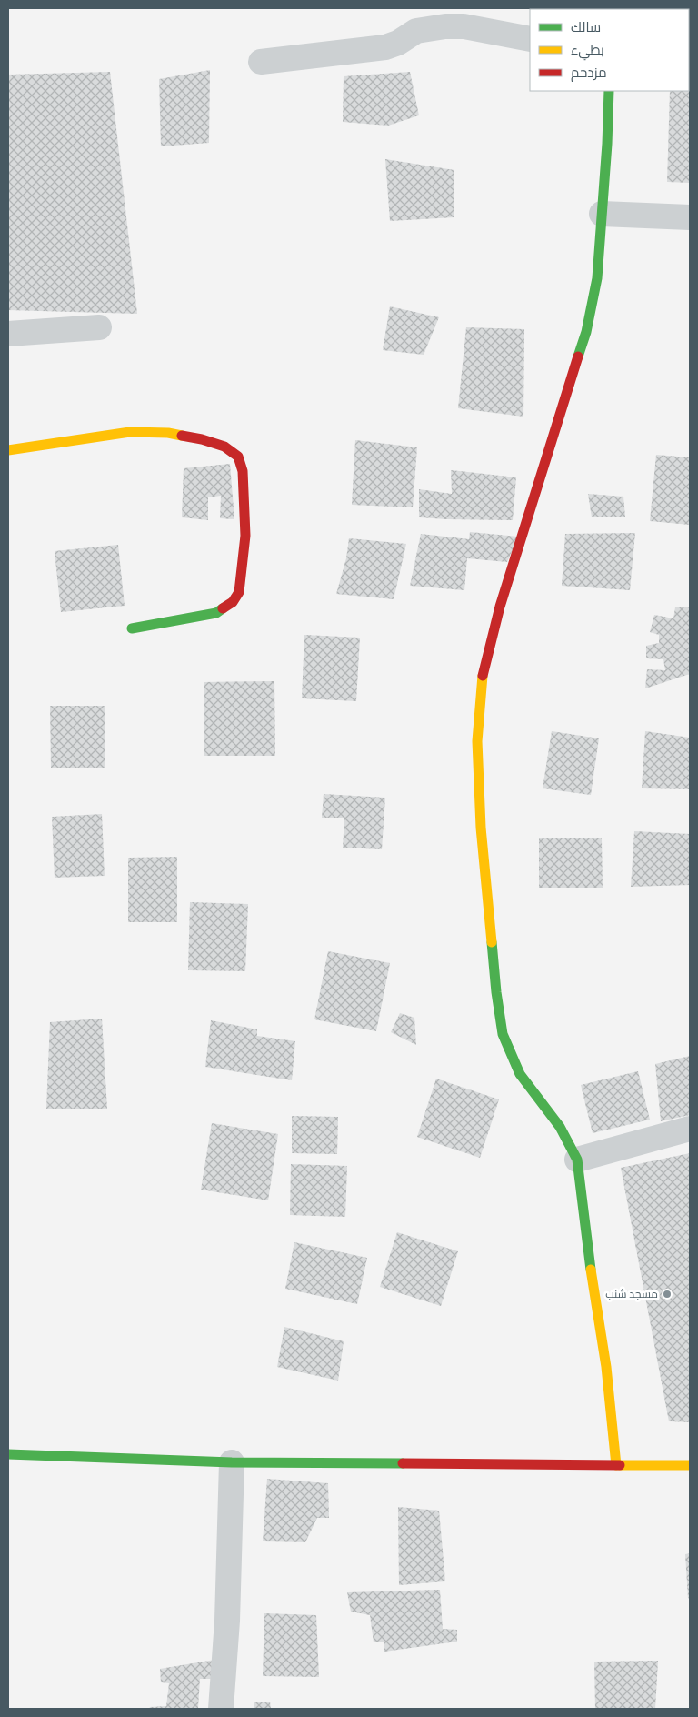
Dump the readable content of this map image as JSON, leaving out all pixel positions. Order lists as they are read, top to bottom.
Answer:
{
  "places": ["مسجد شنب"],
  "legend": ["سالك", "بطيء", "مزدحم"]
}
